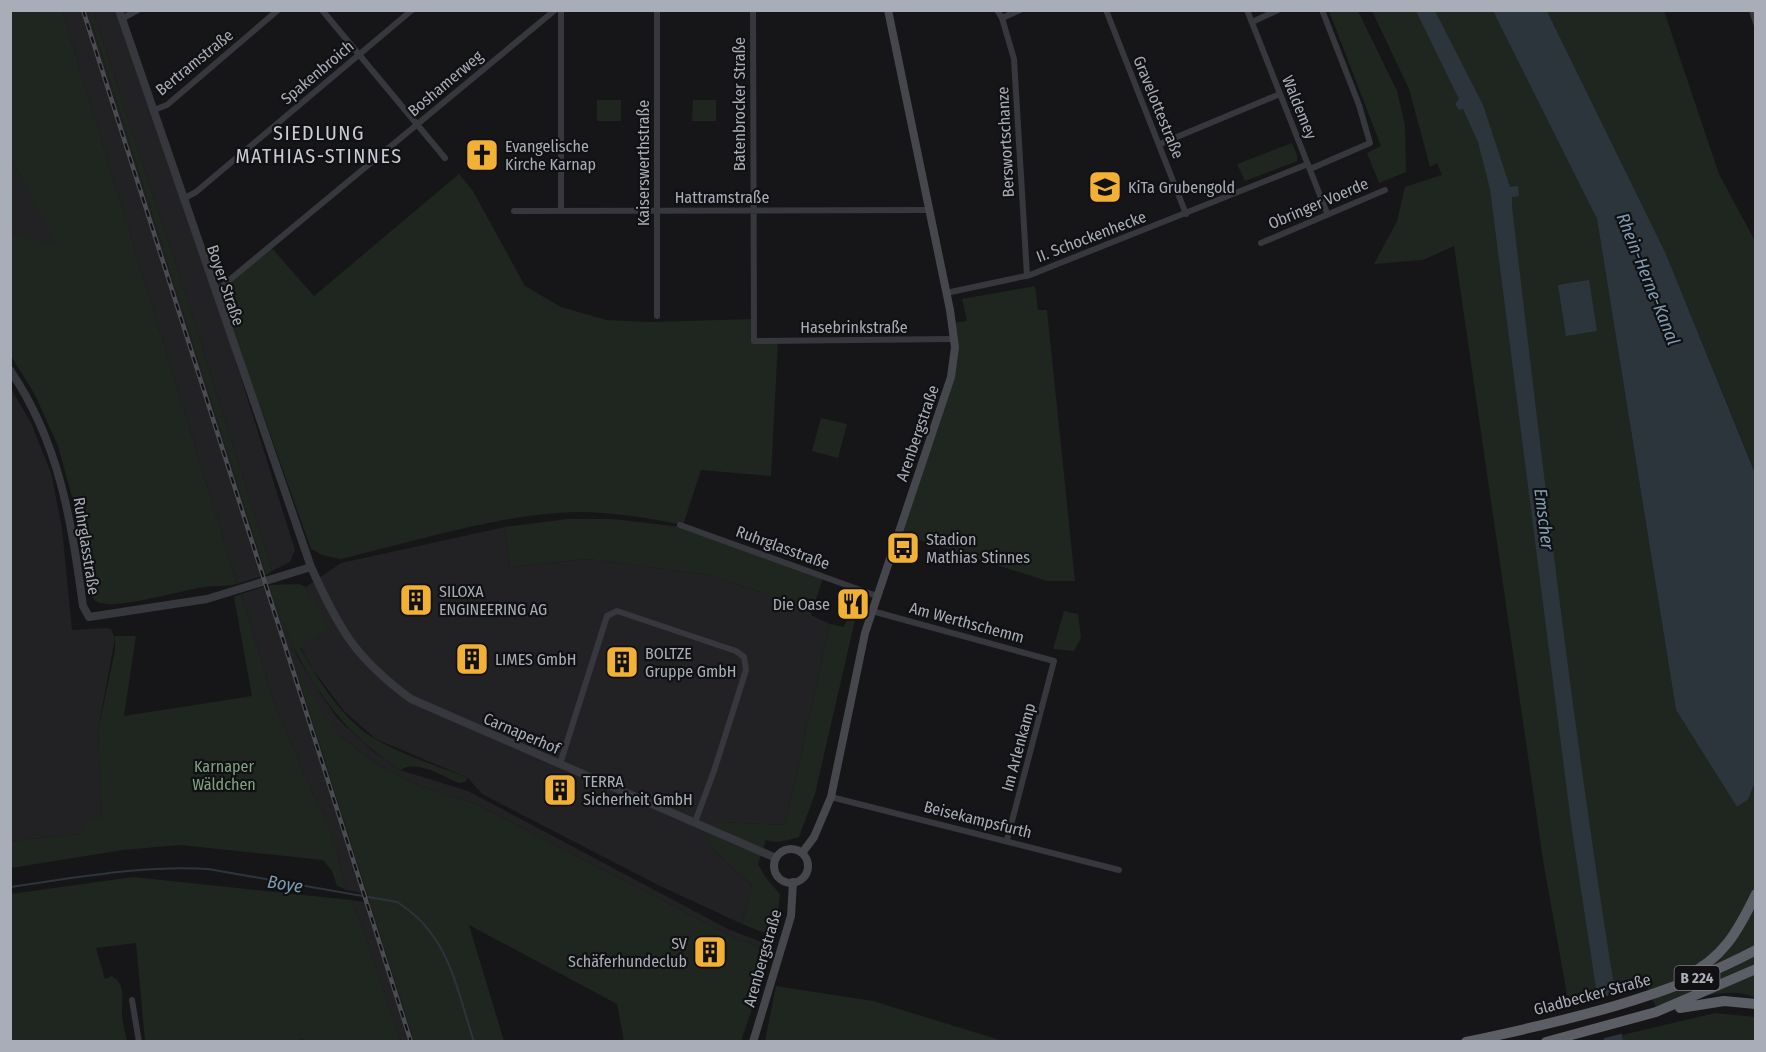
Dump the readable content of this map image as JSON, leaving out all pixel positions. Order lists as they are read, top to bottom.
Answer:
{
  "streets": {
    "highway": ["B 224", "Gladbecker Straße"],
    "main road": ["Arenbergstraße"],
    "street": [
      "Bertramstraße",
      "Spakenbroich",
      "Boshamerweg",
      "Batenbrocker Straße",
      "Gravelottestraße",
      "Waldemey",
      "Berswortschanze",
      "Kaiserswerthstraße",
      "Hattramstraße",
      "Obringer Voerde",
      "II. Schockenhecke",
      "Boyer Straße",
      "Hasebrinkstraße",
      "Ruhrglasstraße",
      "Am Werthschemm",
      "Carnaperhof",
      "Im Arlenkamp",
      "Beisekampsfurth"
    ]
  },
  "crossings": [
    ["Bertramstraße", "Boyer Straße"],
    ["Spakenbroich", "Boyer Straße"],
    ["Boshamerweg", "Boyer Straße"],
    ["Batenbrocker Straße", "Hattramstraße"],
    ["Batenbrocker Straße", "Hasebrinkstraße"],
    ["Gravelottestraße", "II. Schockenhecke"],
    ["Waldemey", "Obringer Voerde"],
    ["Waldemey", "II. Schockenhecke"],
    ["Berswortschanze", "II. Schockenhecke"],
    ["Kaiserswerthstraße", "Hattramstraße"],
    ["Hattramstraße", "Arenbergstraße"],
    ["II. Schockenhecke", "Arenbergstraße"],
    ["Boyer Straße", "Ruhrglasstraße"],
    ["Boyer Straße", "Carnaperhof"],
    ["Hasebrinkstraße", "Arenbergstraße"],
    ["Arenbergstraße", "Ruhrglasstraße"],
    ["Arenbergstraße", "Am Werthschemm"],
    ["Arenbergstraße", "Carnaperhof"],
    ["Arenbergstraße", "Beisekampsfurth"],
    ["Ruhrglasstraße", "Carnaperhof"],
    ["Am Werthschemm", "Im Arlenkamp"],
    ["Im Arlenkamp", "Beisekampsfurth"]
  ],
  "districts": ["SIEDLUNG MATHIAS-STINNES"],
  "water": ["Rhein-Herne-Kanal", "Emscher", "Boye"],
  "parks": ["Karnaper Wäldchen"],
  "places": {
    "church": ["Evangelische Kirche Karnap"],
    "school or university": ["KiTa Grubengold"],
    "bus stop": ["Stadion Mathias Stinnes"],
    "building": [
      "SILOXA ENGINEERING AG",
      "LIMES GmbH",
      "BOLTZE Gruppe GmbH",
      "TERRA Sicherheit GmbH",
      "SV Schäferhundeclub"
    ],
    "restaurant": ["Die Oase"]
  }
}
